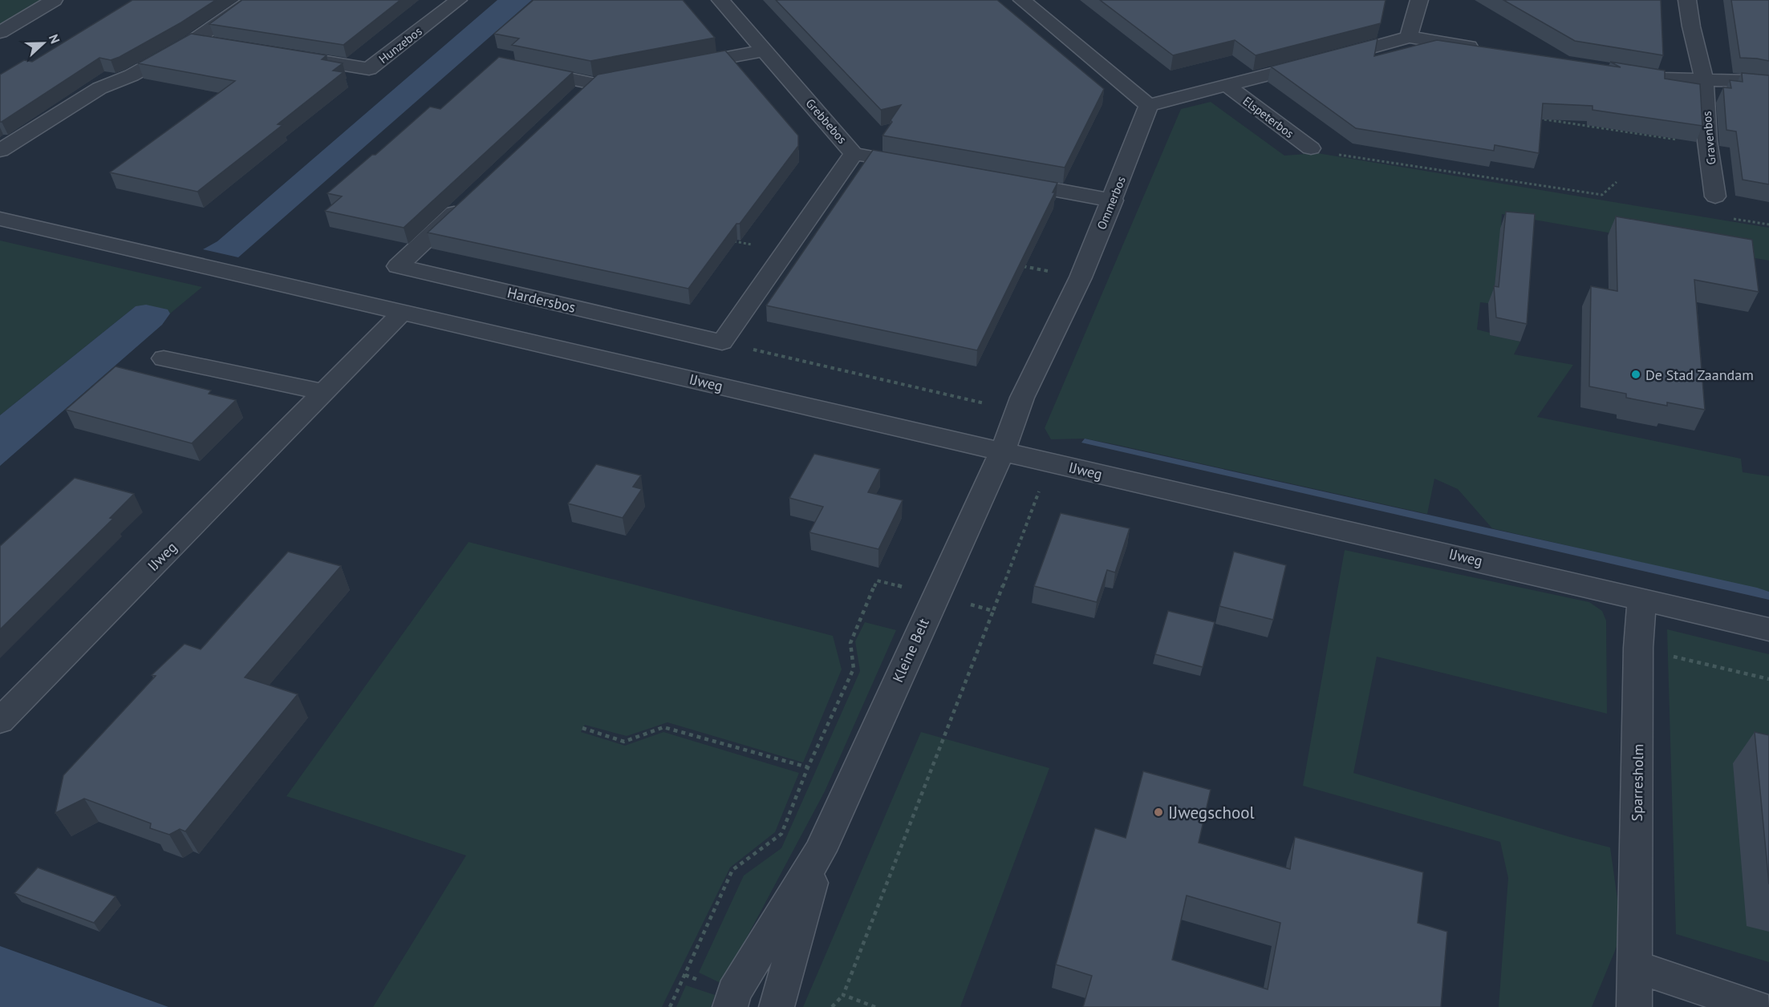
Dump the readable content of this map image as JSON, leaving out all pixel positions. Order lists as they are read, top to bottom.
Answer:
{
  "streets": {
    "street": [
      "Hunzebos",
      "Elspeterbos",
      "Grebbebos",
      "Gravenbos",
      "Ommerbos",
      "Hardersbos",
      "IJweg",
      "Kleine Belt",
      "Sparresholm"
    ]
  },
  "crossings": [
    ["Elspeterbos", "Ommerbos"],
    ["Ommerbos", "IJweg"],
    ["Ommerbos", "Kleine Belt"],
    ["IJweg", "Kleine Belt"],
    ["IJweg", "Sparresholm"]
  ],
  "places": ["De Stad Zaandam", "IJwegschool"],
  "north": "right"
}
